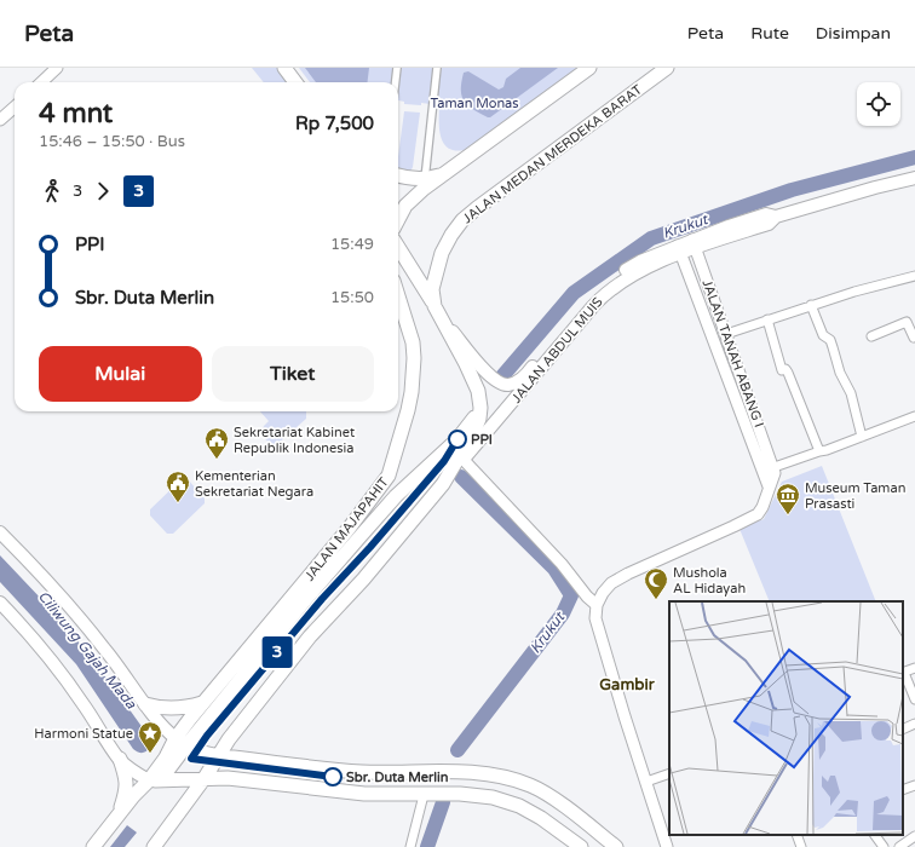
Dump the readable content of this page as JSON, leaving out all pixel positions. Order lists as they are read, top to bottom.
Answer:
{
  "streets": {
    "main road": ["JALAN MEDAN MERDEKA BARAT", "JALAN ABDUL MUIS", "JALAN MAJAPAHIT"],
    "street": ["JALAN TANAH ABANG I"]
  },
  "crossings": [
    ["JALAN MEDAN MERDEKA BARAT", "JALAN ABDUL MUIS"],
    ["JALAN ABDUL MUIS", "JALAN TANAH ABANG I"]
  ],
  "districts": ["Gambir"],
  "water": ["Krukut", "Ciliwung Gajah Mada"],
  "parks": ["Taman Monas"],
  "places": {
    "other": ["PPI", "Sbr. Duta Merlin"],
    "public building": ["Sekretariat Kabinet Republik Indonesia", "Kementerian Sekretariat Negara"],
    "museum": ["Museum Taman Prasasti"],
    "mosque": ["Mushola AL Hidayah"],
    "place": ["Harmoni Statue"]
  },
  "lines": ["bus line 3"],
  "page": {
    "header": "Peta",
    "nav": ["Peta", "Rute", "Disimpan"],
    "on_map": "3",
    "heading": ["4 mnt", "15:46 – 15:50 · Bus", "Rp 7,500"],
    "legs": ["3", "3"],
    "list": [
      {
        "name": "PPI",
        "value": "15:49"
      },
      {
        "name": "Sbr. Duta Merlin",
        "value": "15:50"
      }
    ],
    "buttons": ["Mulai", "Tiket"]
  }
}
